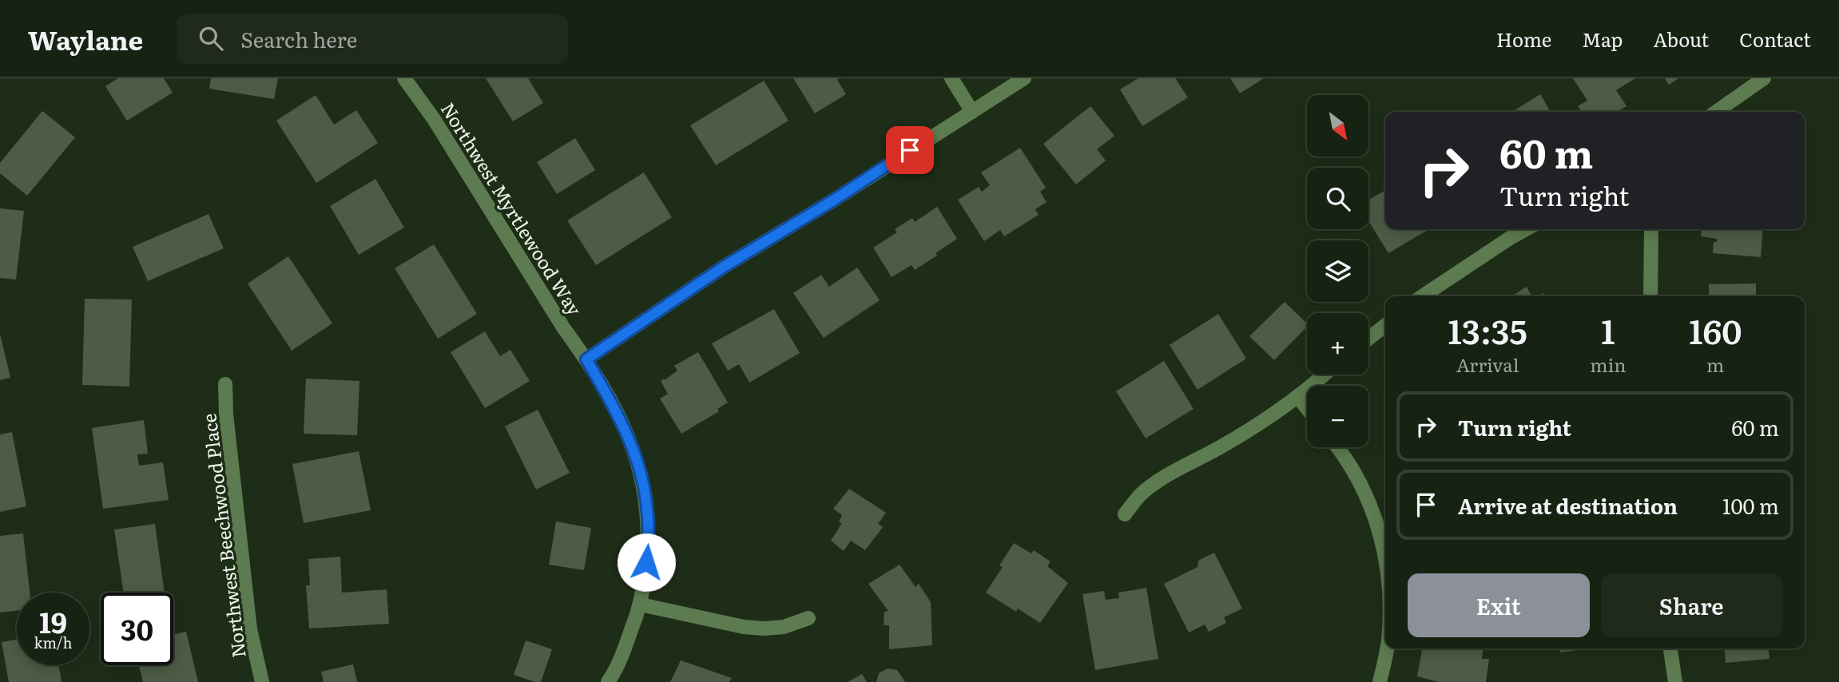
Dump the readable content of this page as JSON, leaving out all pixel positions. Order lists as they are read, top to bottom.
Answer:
{
  "streets": {
    "street": ["Northwest Myrtlewood Way", "Northwest Beechwood Place"]
  },
  "north": "bottom right",
  "page": {
    "header": "Waylane",
    "search": "Search here",
    "nav": [
      "Home",
      "Map",
      "About",
      "Contact"
    ],
    "map_buttons": ["+", "−"],
    "turn": ["60 m", "Turn right"],
    "eta": [
      "13:35",
      "Arrival",
      "1",
      "min",
      "160",
      "m"
    ],
    "list": [
      {
        "name": "Turn right",
        "value": "60 m"
      },
      {
        "name": "Arrive at destination",
        "value": "100 m"
      }
    ],
    "buttons": ["Exit", "Share"],
    "speed": "19 km/h",
    "limit": "30"
  }
}
